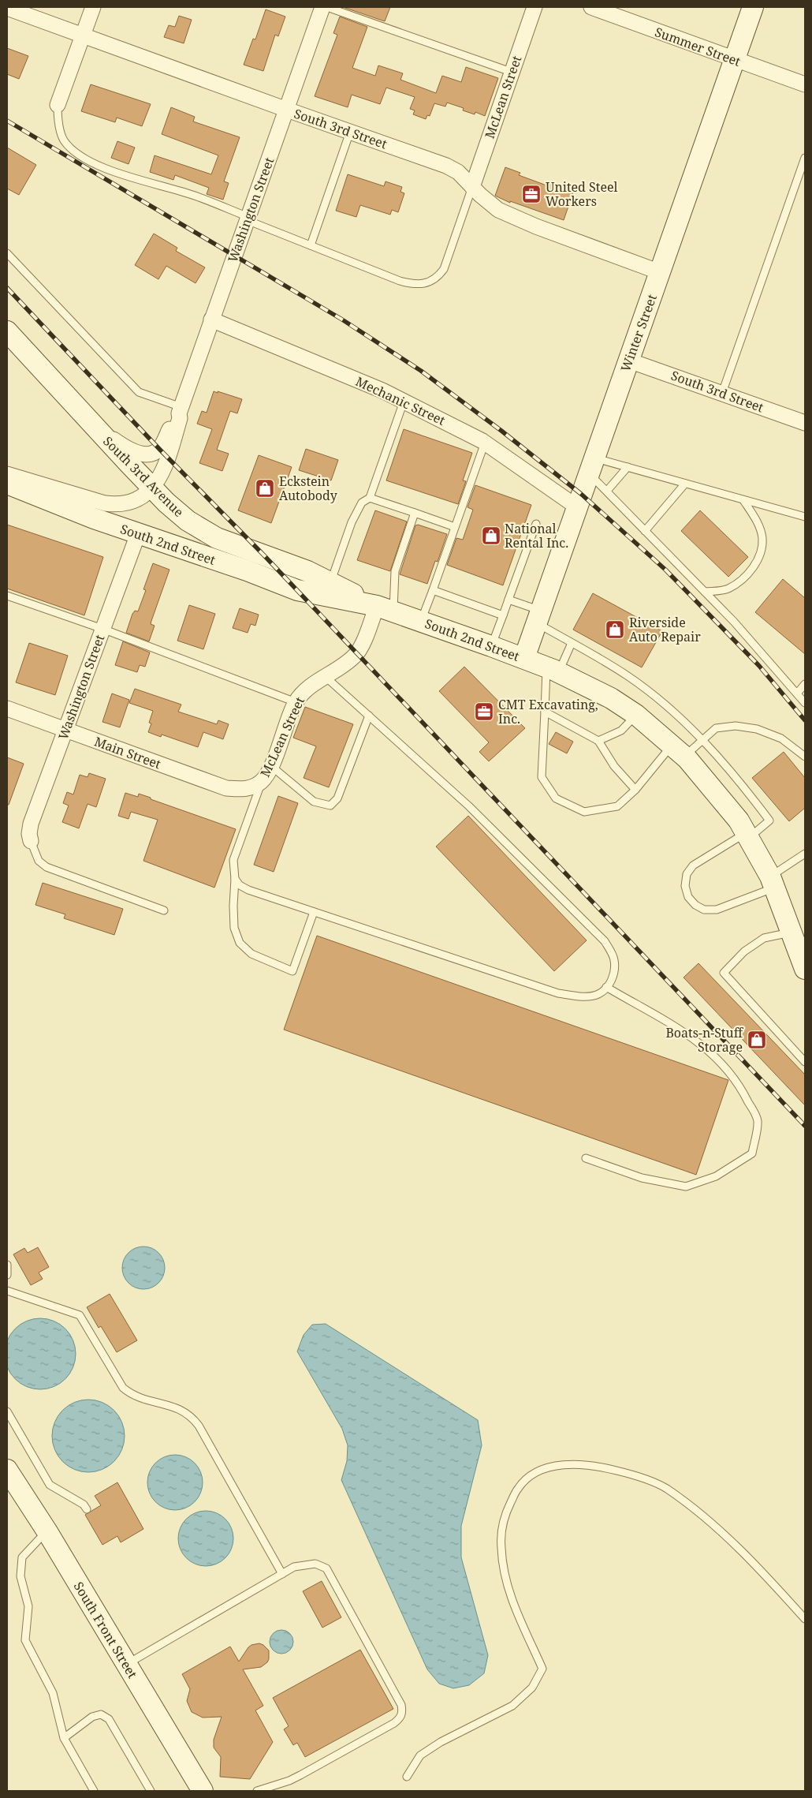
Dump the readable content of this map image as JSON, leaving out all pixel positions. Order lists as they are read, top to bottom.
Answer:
{
  "streets": {
    "main road": [
      "Winter Street",
      "South 3rd Avenue",
      "South 2nd Street",
      "South Front Street"
    ],
    "street": [
      "Summer Street",
      "McLean Street",
      "South 3rd Street",
      "Washington Street",
      "Mechanic Street",
      "Main Street"
    ]
  },
  "crossings": [
    ["Summer Street", "Winter Street"],
    ["McLean Street", "South 3rd Street"],
    ["McLean Street", "South 3rd Avenue"],
    ["McLean Street", "South 2nd Street"],
    ["McLean Street", "Main Street"],
    ["South 3rd Street", "Washington Street"],
    ["South 3rd Street", "Winter Street"],
    ["Washington Street", "Mechanic Street"],
    ["Washington Street", "South 3rd Avenue"],
    ["Washington Street", "South 2nd Street"],
    ["Washington Street", "Main Street"],
    ["Winter Street", "Mechanic Street"],
    ["Winter Street", "South 2nd Street"],
    ["South 3rd Avenue", "South 2nd Street"]
  ],
  "places": {
    "office": ["United Steel Workers", "CMT Excavating, Inc."],
    "shop": [
      "Eckstein Autobody",
      "National Rental Inc.",
      "Riverside Auto Repair",
      "Boats-n-Stuff Storage"
    ]
  }
}
